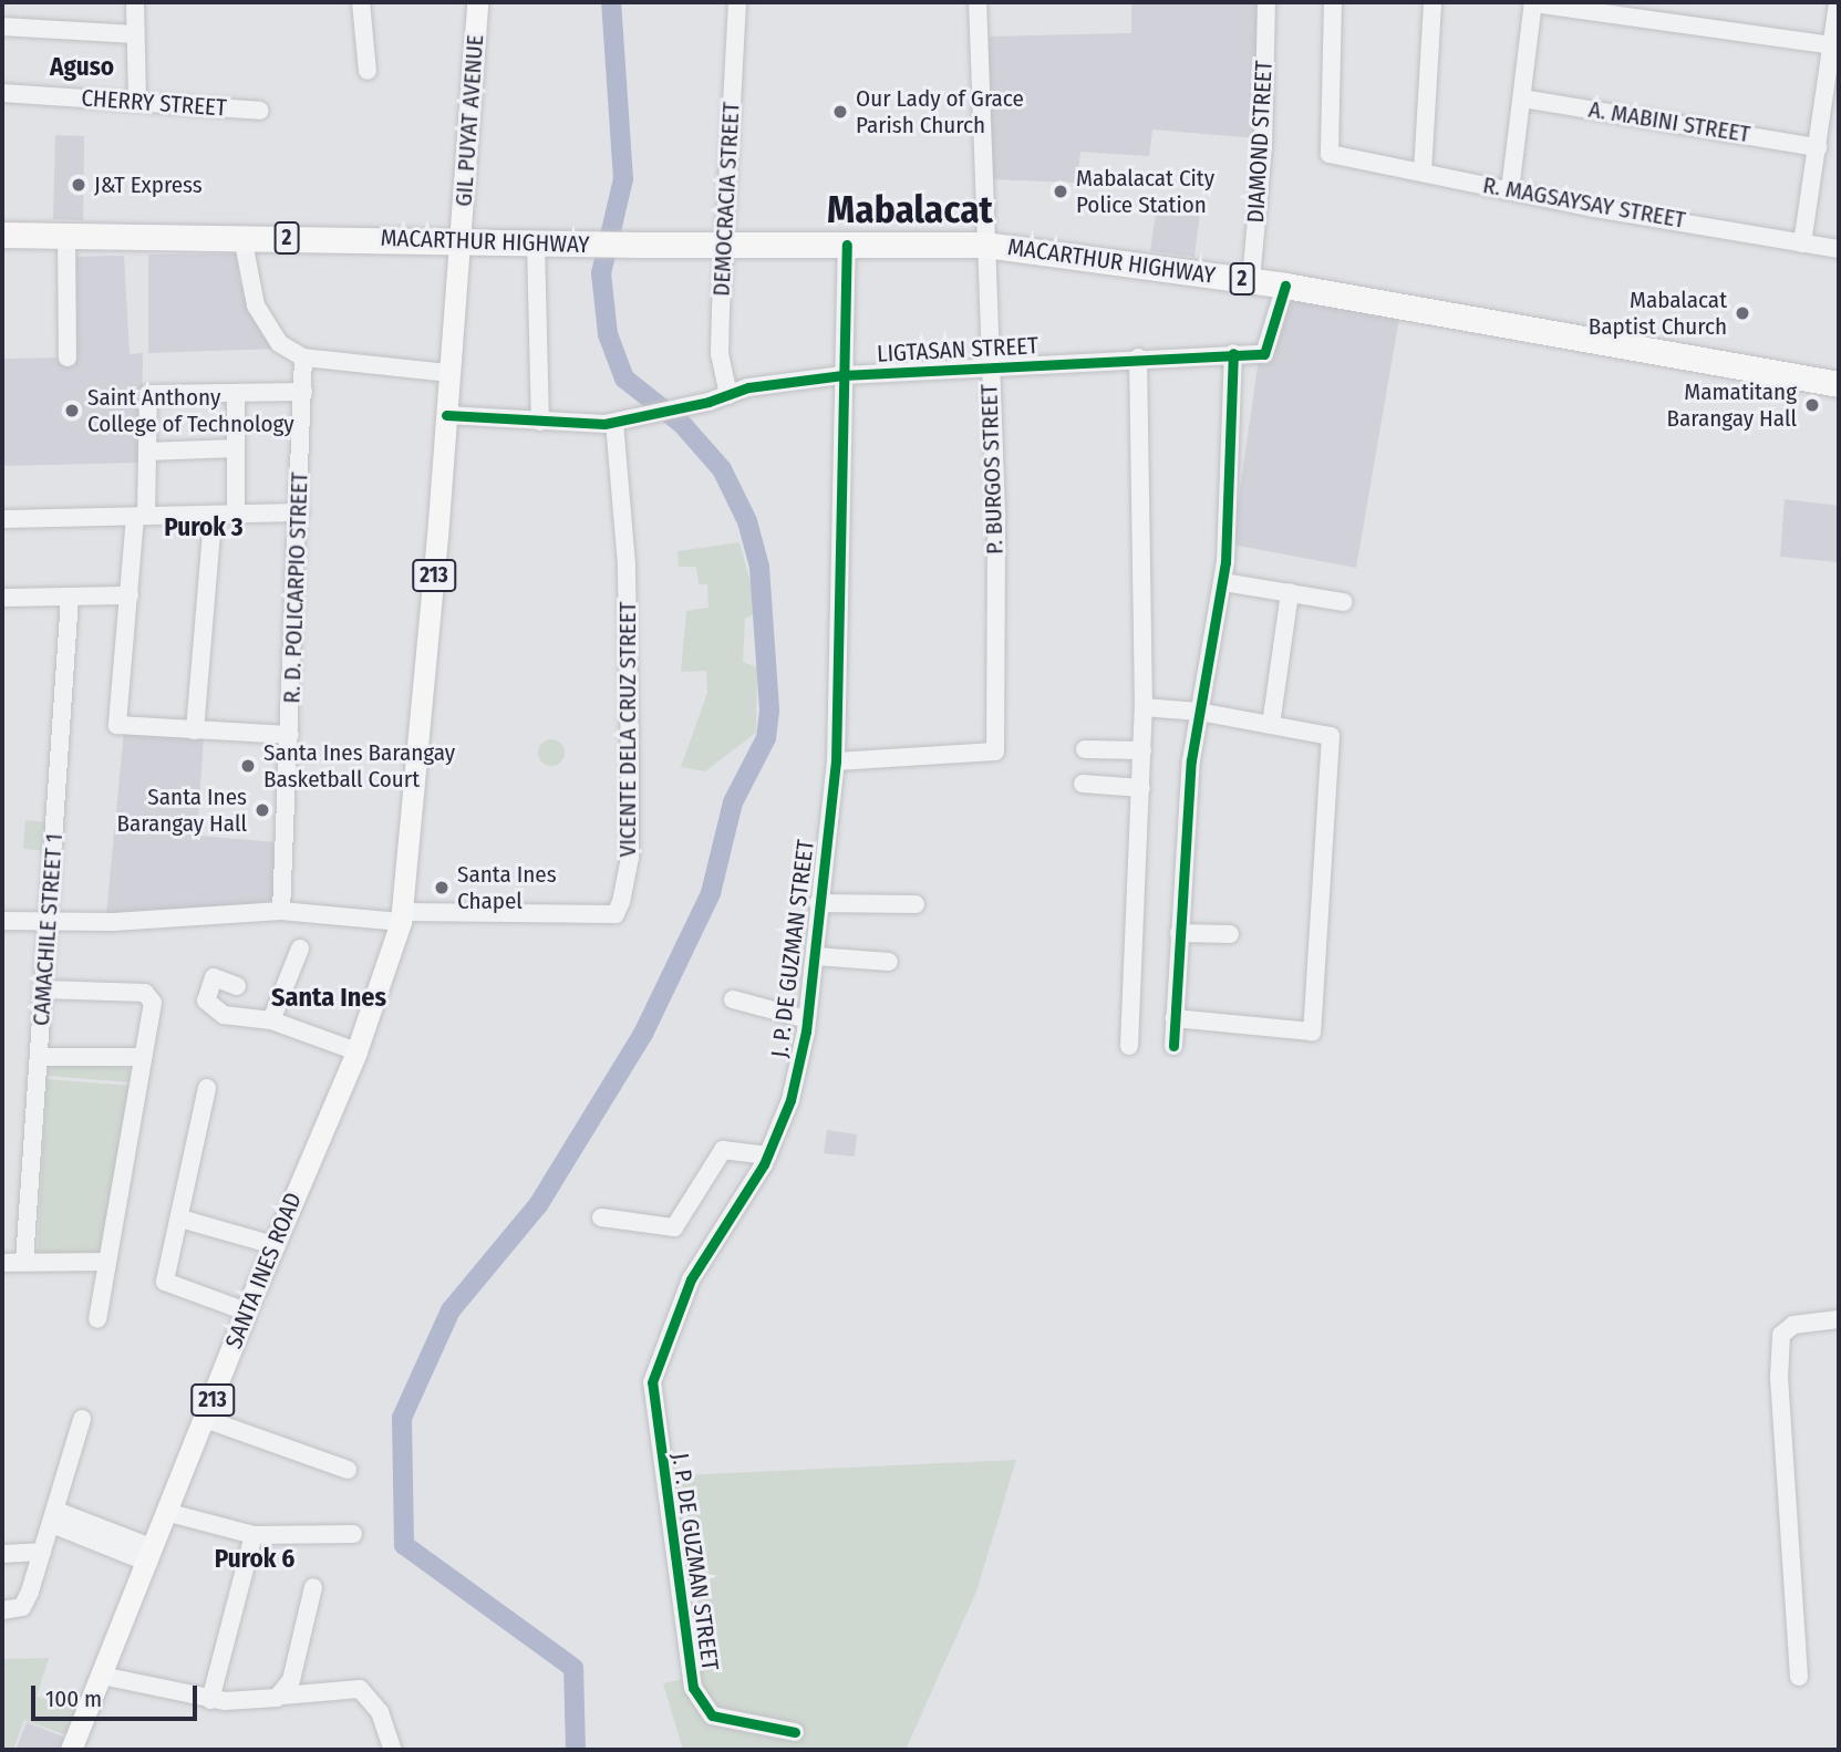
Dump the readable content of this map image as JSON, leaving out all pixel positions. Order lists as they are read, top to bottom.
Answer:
{
  "streets": {
    "highway": ["2", "MACARTHUR HIGHWAY"],
    "main road": ["GIL PUYAT AVENUE", "213", "SANTA INES ROAD"],
    "street": [
      "CHERRY STREET",
      "A. MABINI STREET",
      "DIAMOND STREET",
      "DEMOCRACIA STREET",
      "R. MAGSAYSAY STREET",
      "LIGTASAN STREET",
      "P. BURGOS STREET",
      "R. D. POLICARPIO STREET",
      "VICENTE DELA CRUZ STREET",
      "CAMACHILE STREET 1",
      "J. P. DE GUZMAN STREET"
    ]
  },
  "crossings": [
    ["GIL PUYAT AVENUE", "MACARTHUR HIGHWAY"],
    ["GIL PUYAT AVENUE", "213"],
    ["DIAMOND STREET", "MACARTHUR HIGHWAY"],
    ["DEMOCRACIA STREET", "MACARTHUR HIGHWAY"],
    ["DEMOCRACIA STREET", "LIGTASAN STREET"],
    ["MACARTHUR HIGHWAY", "LIGTASAN STREET"],
    ["MACARTHUR HIGHWAY", "P. BURGOS STREET"],
    ["MACARTHUR HIGHWAY", "213"],
    ["MACARTHUR HIGHWAY", "J. P. DE GUZMAN STREET"],
    ["LIGTASAN STREET", "P. BURGOS STREET"],
    ["LIGTASAN STREET", "213"],
    ["LIGTASAN STREET", "VICENTE DELA CRUZ STREET"],
    ["LIGTASAN STREET", "J. P. DE GUZMAN STREET"],
    ["P. BURGOS STREET", "J. P. DE GUZMAN STREET"],
    ["213", "VICENTE DELA CRUZ STREET"],
    ["213", "SANTA INES ROAD"]
  ],
  "districts": [
    "Aguso",
    "Mabalacat",
    "Purok 3",
    "Santa Ines",
    "Purok 6"
  ],
  "places": [
    "Our Lady of Grace Parish Church",
    "J&T Express",
    "Mabalacat City Police Station",
    "Mabalacat Baptist Church",
    "Mamatitang Barangay Hall",
    "Saint Anthony College of Technology",
    "Santa Ines Barangay Basketball Court",
    "Santa Ines Barangay Hall",
    "Santa Ines Chapel"
  ],
  "scale_bar": "100 m"
}
